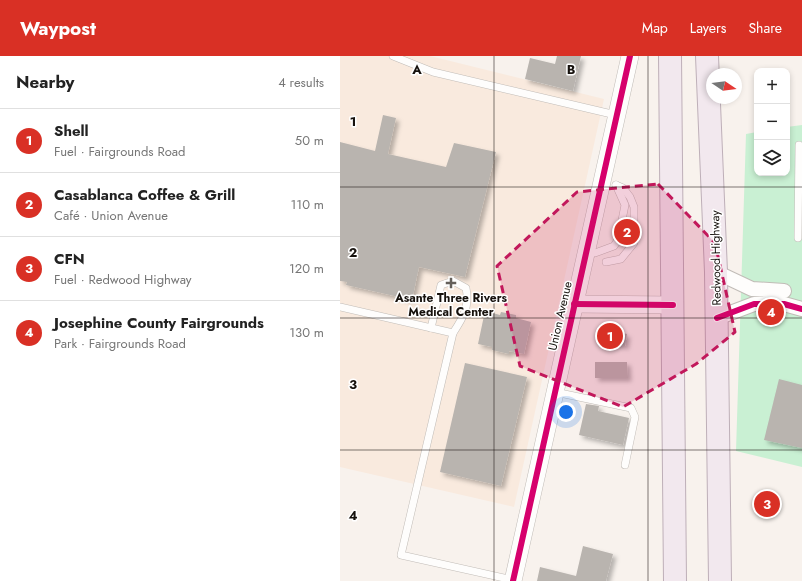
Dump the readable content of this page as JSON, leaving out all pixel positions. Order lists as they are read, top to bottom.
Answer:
{
  "streets": {
    "highway": ["Redwood Highway"],
    "street": ["Union Avenue"]
  },
  "places": {
    "health": ["Asante Three Rivers Medical Center"]
  },
  "north": "right",
  "page": {
    "header": "Waypost",
    "nav": ["Map", "Layers", "Share"],
    "heading": ["Nearby", "4 results"],
    "map_buttons": ["+", "−"],
    "list": [
      {
        "mark": "1",
        "name": "Shell",
        "note": "Fuel · Fairgrounds Road",
        "value": "50 m"
      },
      {
        "mark": "2",
        "name": "Casablanca Coffee & Grill",
        "note": "Café · Union Avenue",
        "value": "110 m"
      },
      {
        "mark": "3",
        "name": "CFN",
        "note": "Fuel · Redwood Highway",
        "value": "120 m"
      },
      {
        "mark": "4",
        "name": "Josephine County Fairgrounds",
        "note": "Park · Fairgrounds Road",
        "value": "130 m"
      }
    ],
    "pins": [
      "2",
      "4",
      "1",
      "3"
    ]
  },
  "grid": {
    "columns": ["A", "B"],
    "rows": [
      "1",
      "2",
      "3",
      "4"
    ]
  }
}
